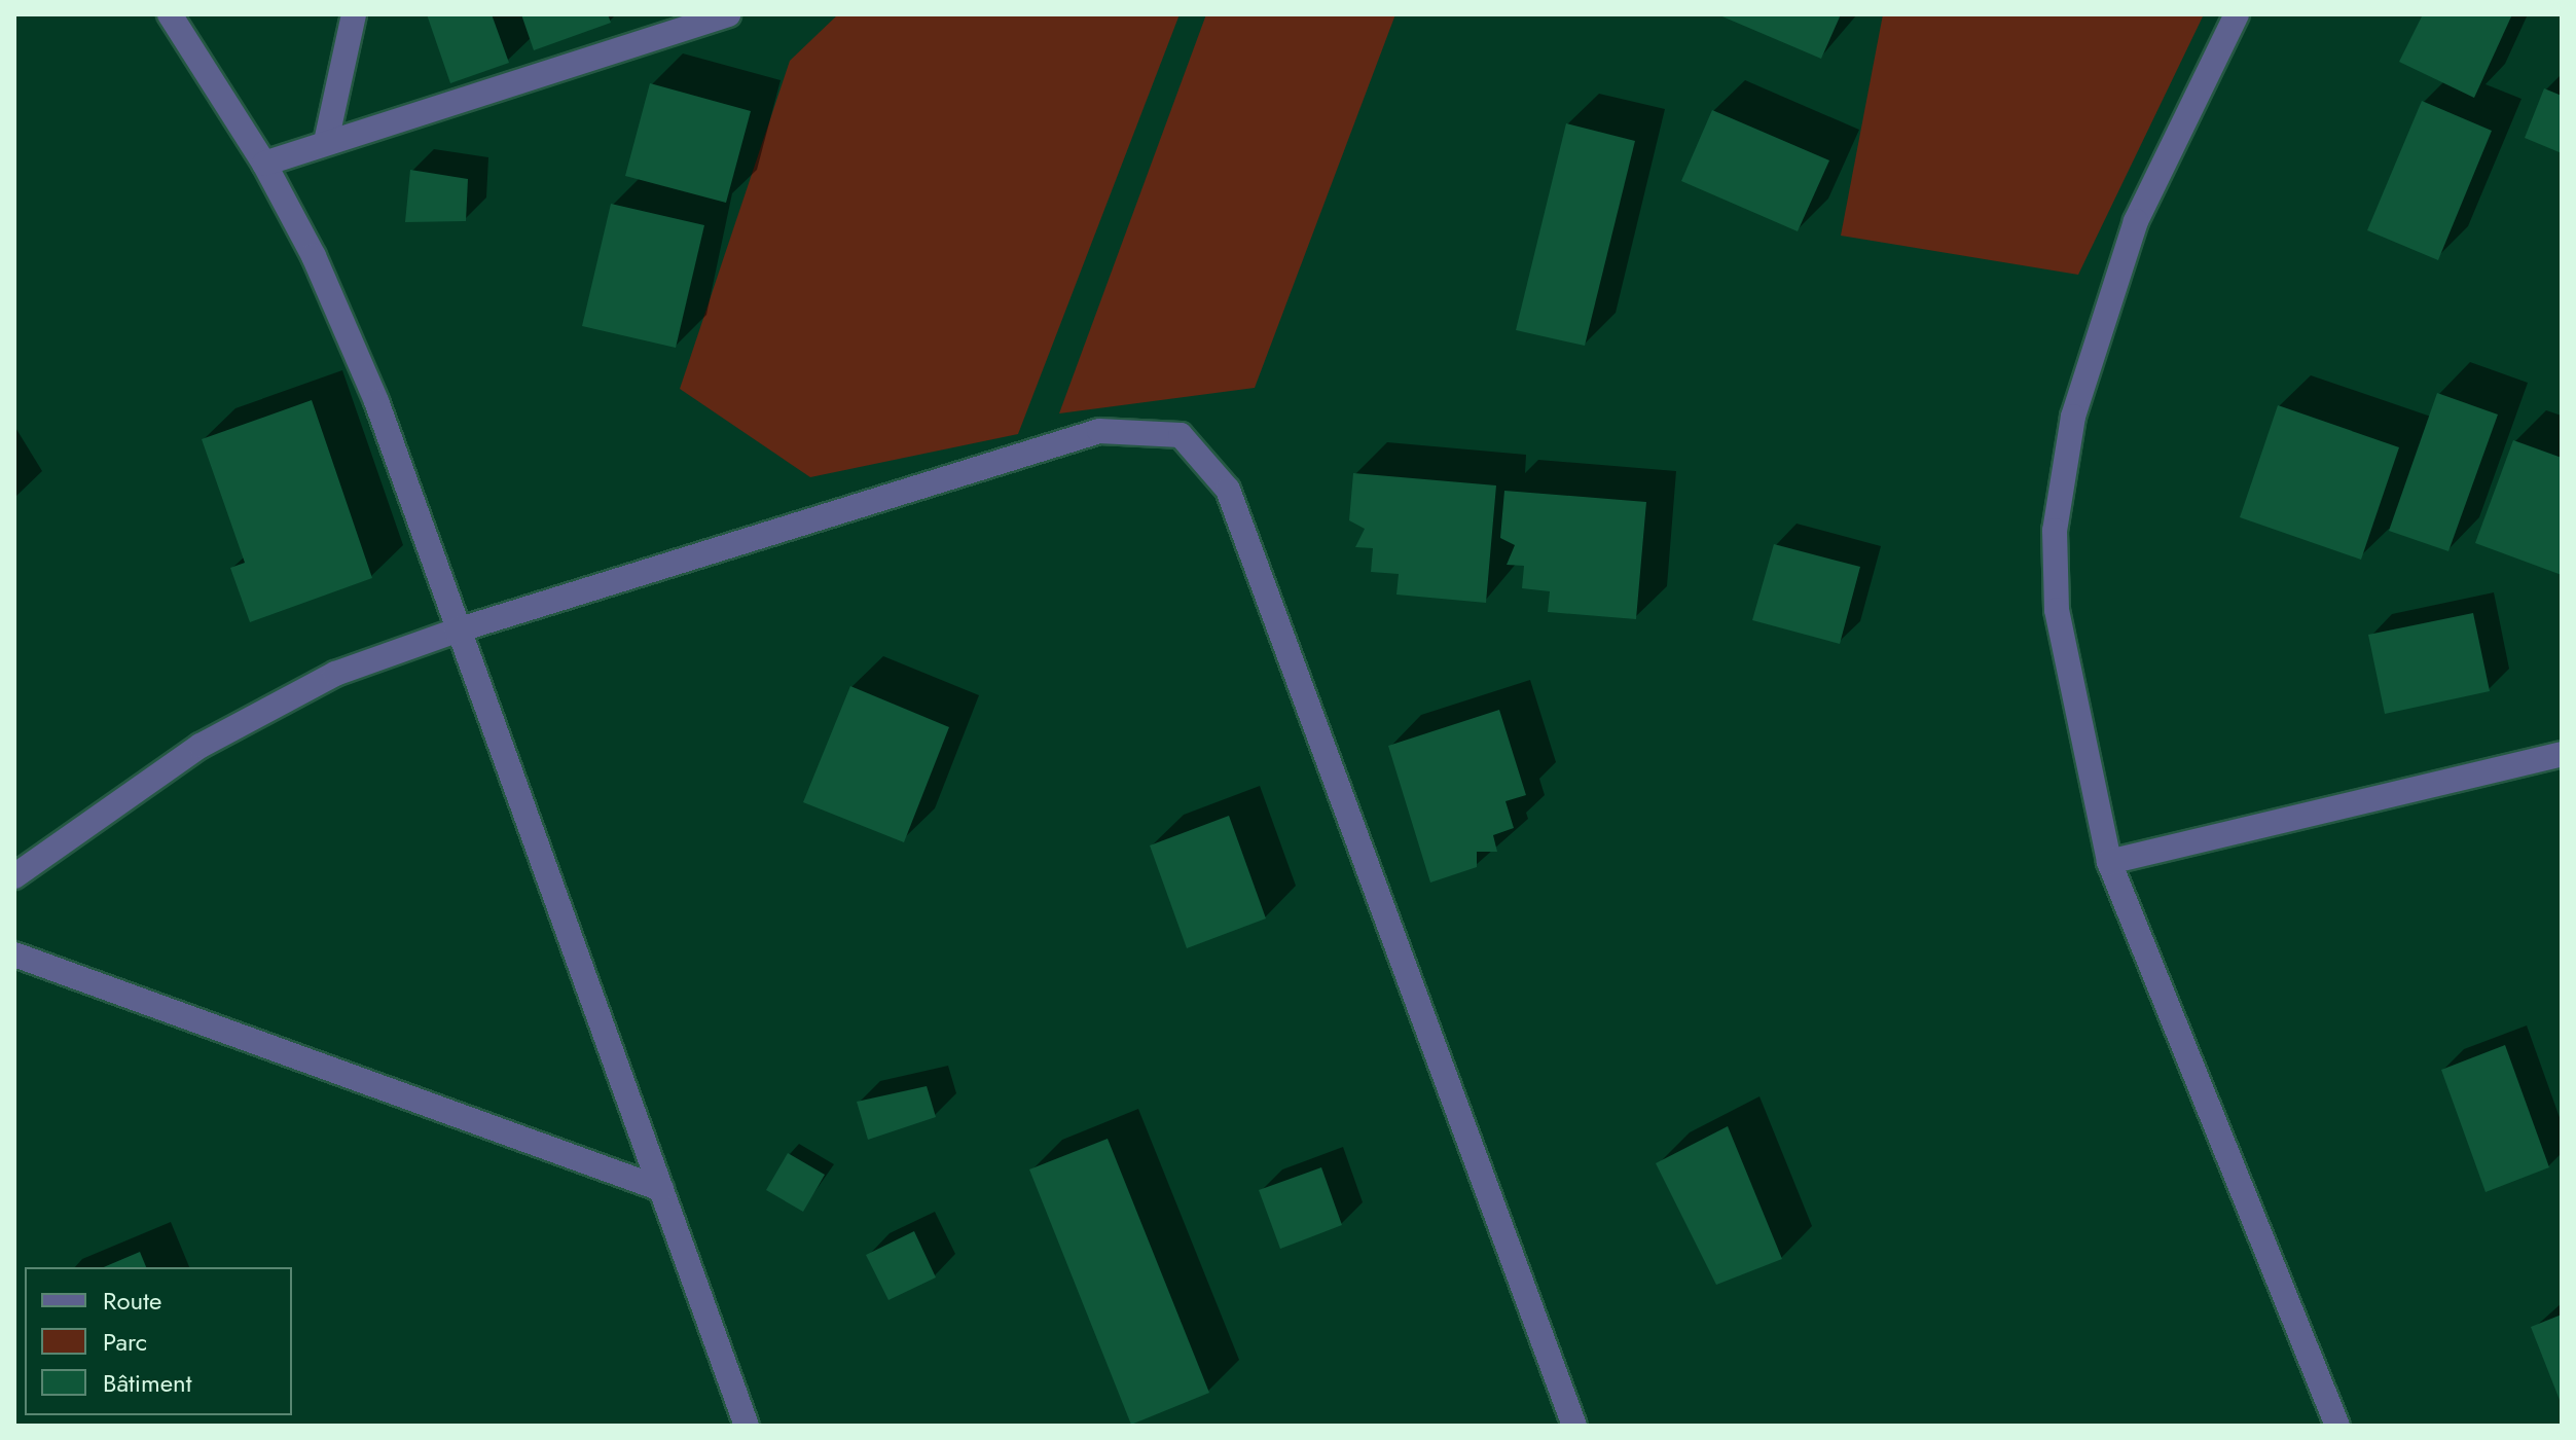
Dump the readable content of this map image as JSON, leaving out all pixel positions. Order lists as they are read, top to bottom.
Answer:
{
  "legend": ["Route", "Parc", "Bâtiment"]
}
